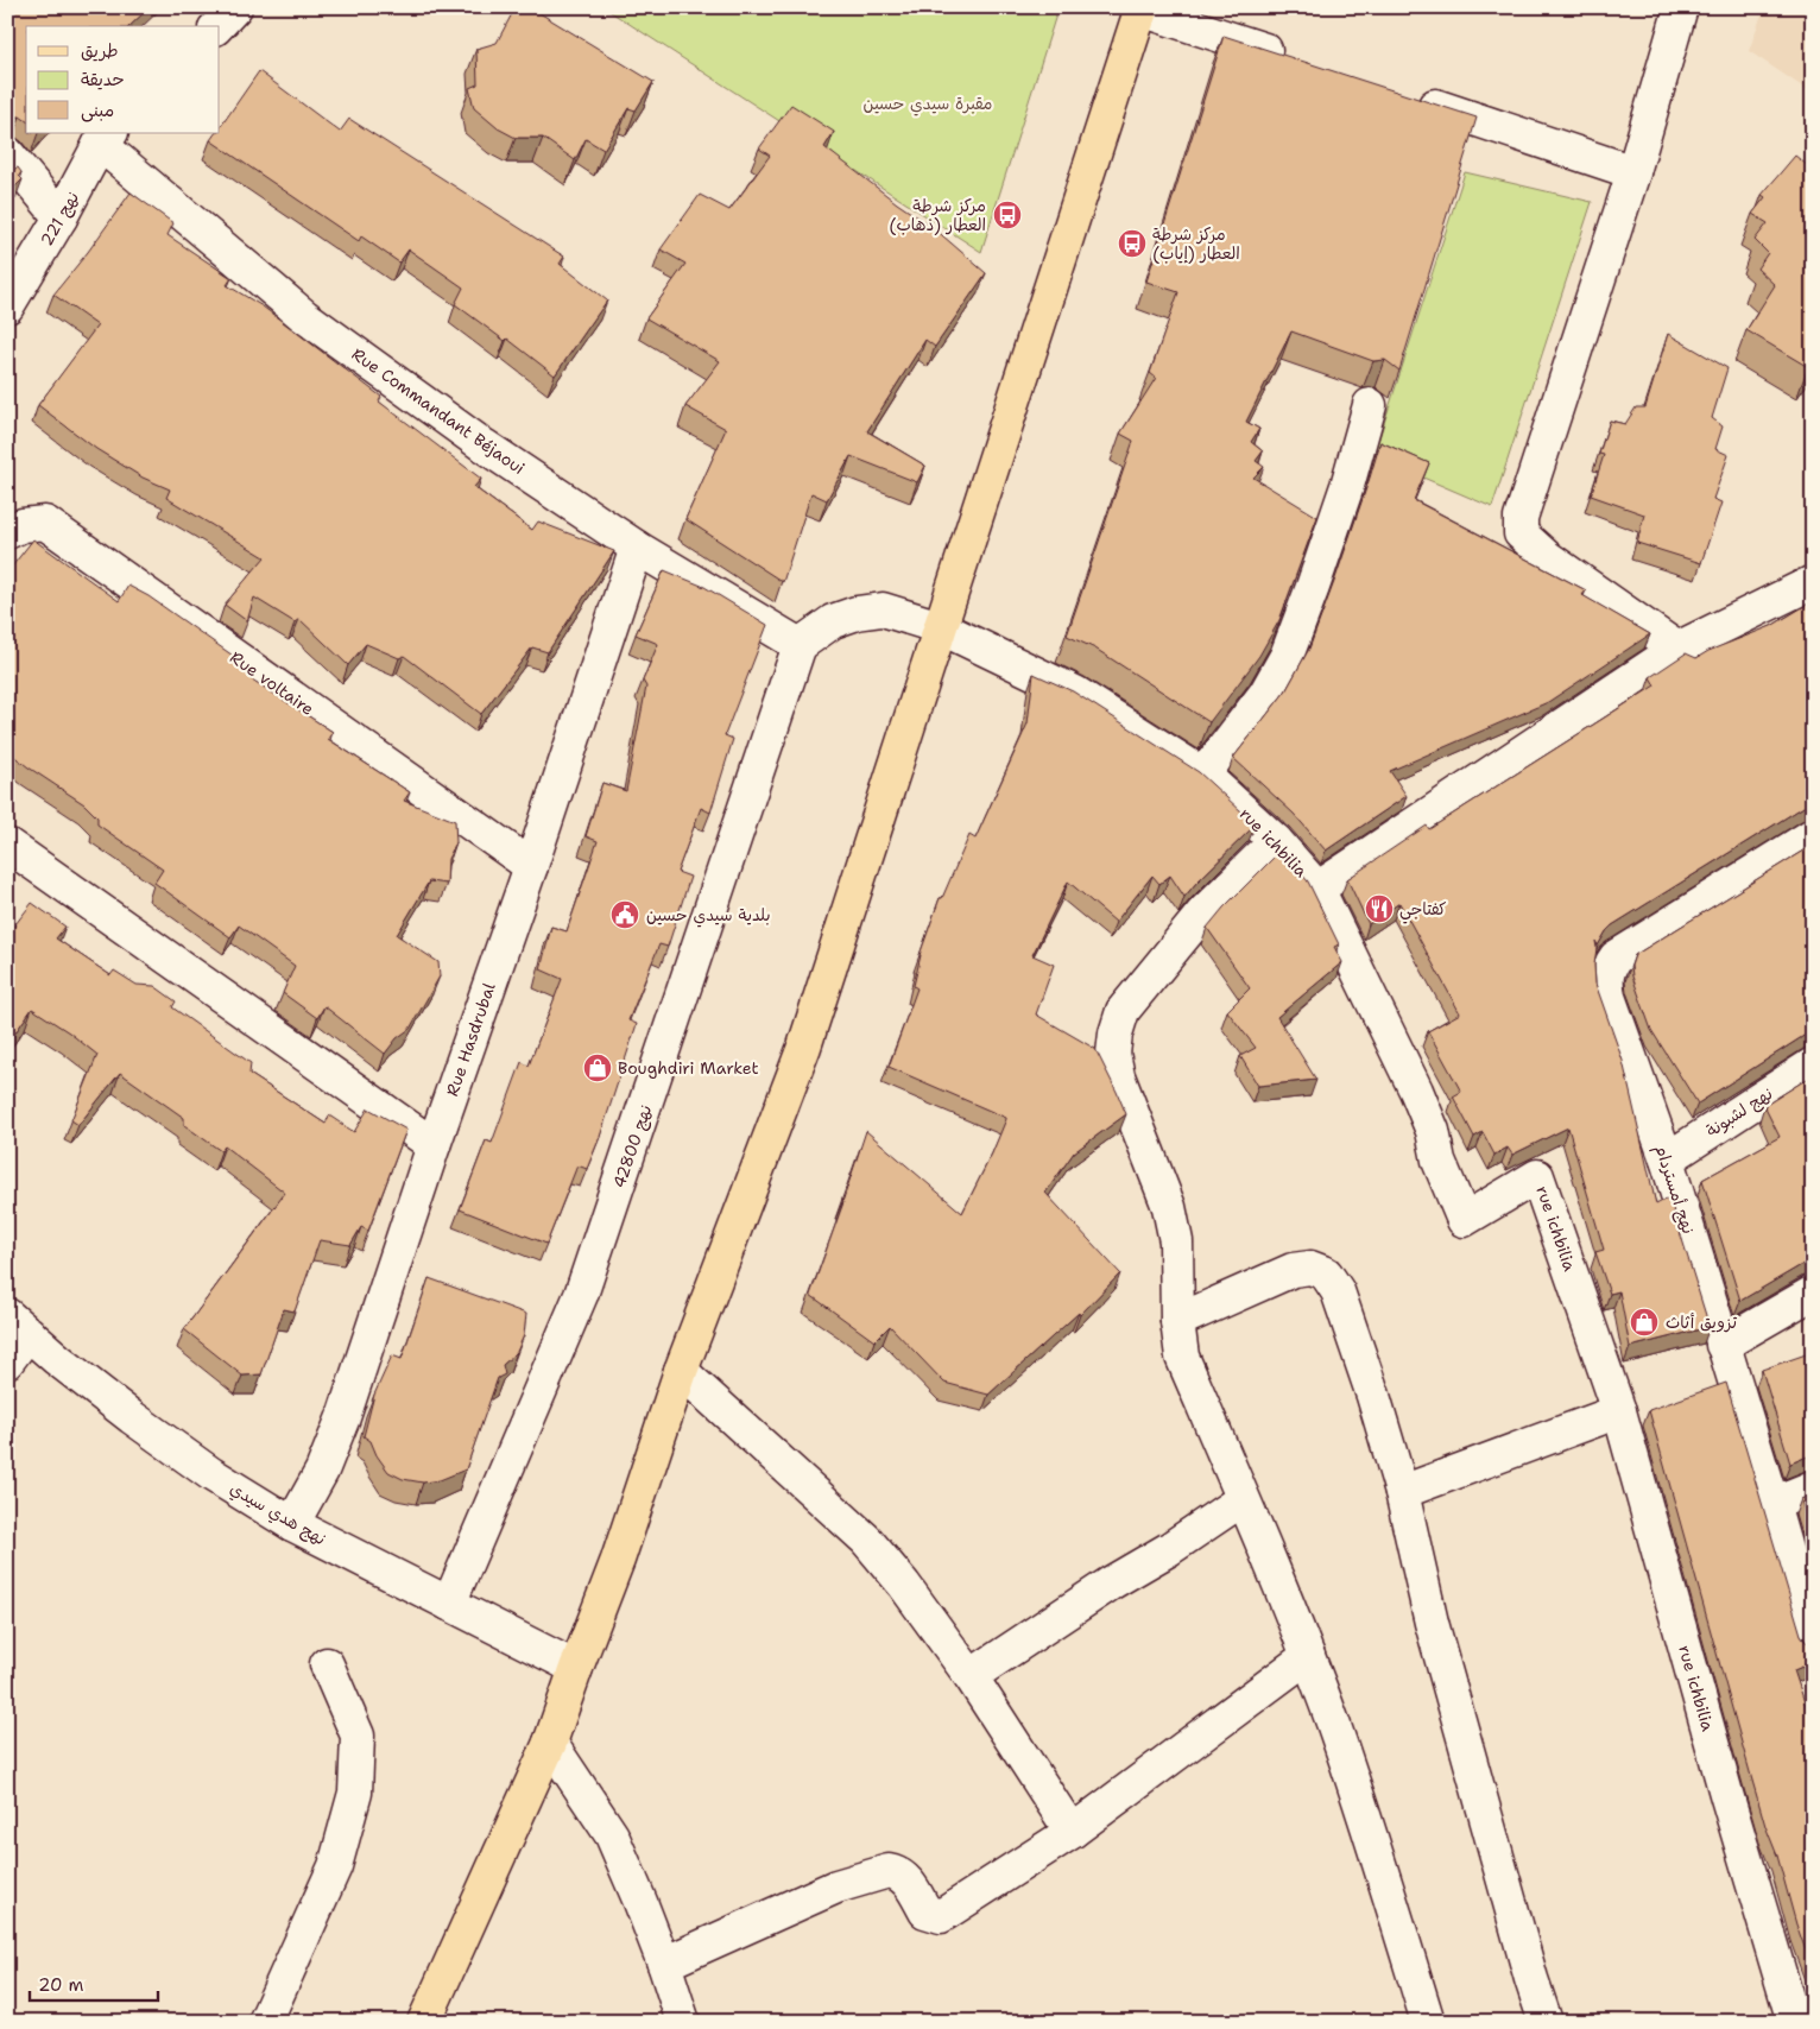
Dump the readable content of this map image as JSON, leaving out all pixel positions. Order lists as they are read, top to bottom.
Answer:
{
  "streets": {
    "street": [
      "نهج 221",
      "Rue Commandant Béjaoui",
      "Rue voltaire",
      "rue ichbilia",
      "Rue Hasdrubal",
      "نهج لشبونة",
      "نهج 42800",
      "نهج أمستردام",
      "نهج هدي سيدي"
    ]
  },
  "crossings": [
    ["نهج 221", "Rue Commandant Béjaoui"],
    ["Rue Commandant Béjaoui", "rue ichbilia"],
    ["Rue Commandant Béjaoui", "Rue Hasdrubal"],
    ["Rue Commandant Béjaoui", "نهج 42800"],
    ["Rue voltaire", "Rue Hasdrubal"],
    ["rue ichbilia", "نهج 42800"],
    ["Rue Hasdrubal", "نهج هدي سيدي"],
    ["نهج لشبونة", "نهج أمستردام"],
    ["نهج 42800", "نهج هدي سيدي"]
  ],
  "parks": ["مقبرة سيدي حسين"],
  "places": {
    "bus stop": ["مركز شرطة العطار (ذهاب)", "مركز شرطة العطار (إياب)"],
    "restaurant": ["كفتاجي"],
    "public building": ["بلدية سيدي حسين"],
    "shop": ["Boughdiri Market", "تزويق أثاث"]
  },
  "legend": ["طريق", "حديقة", "مبنى"],
  "scale_bar": "20 m"
}
